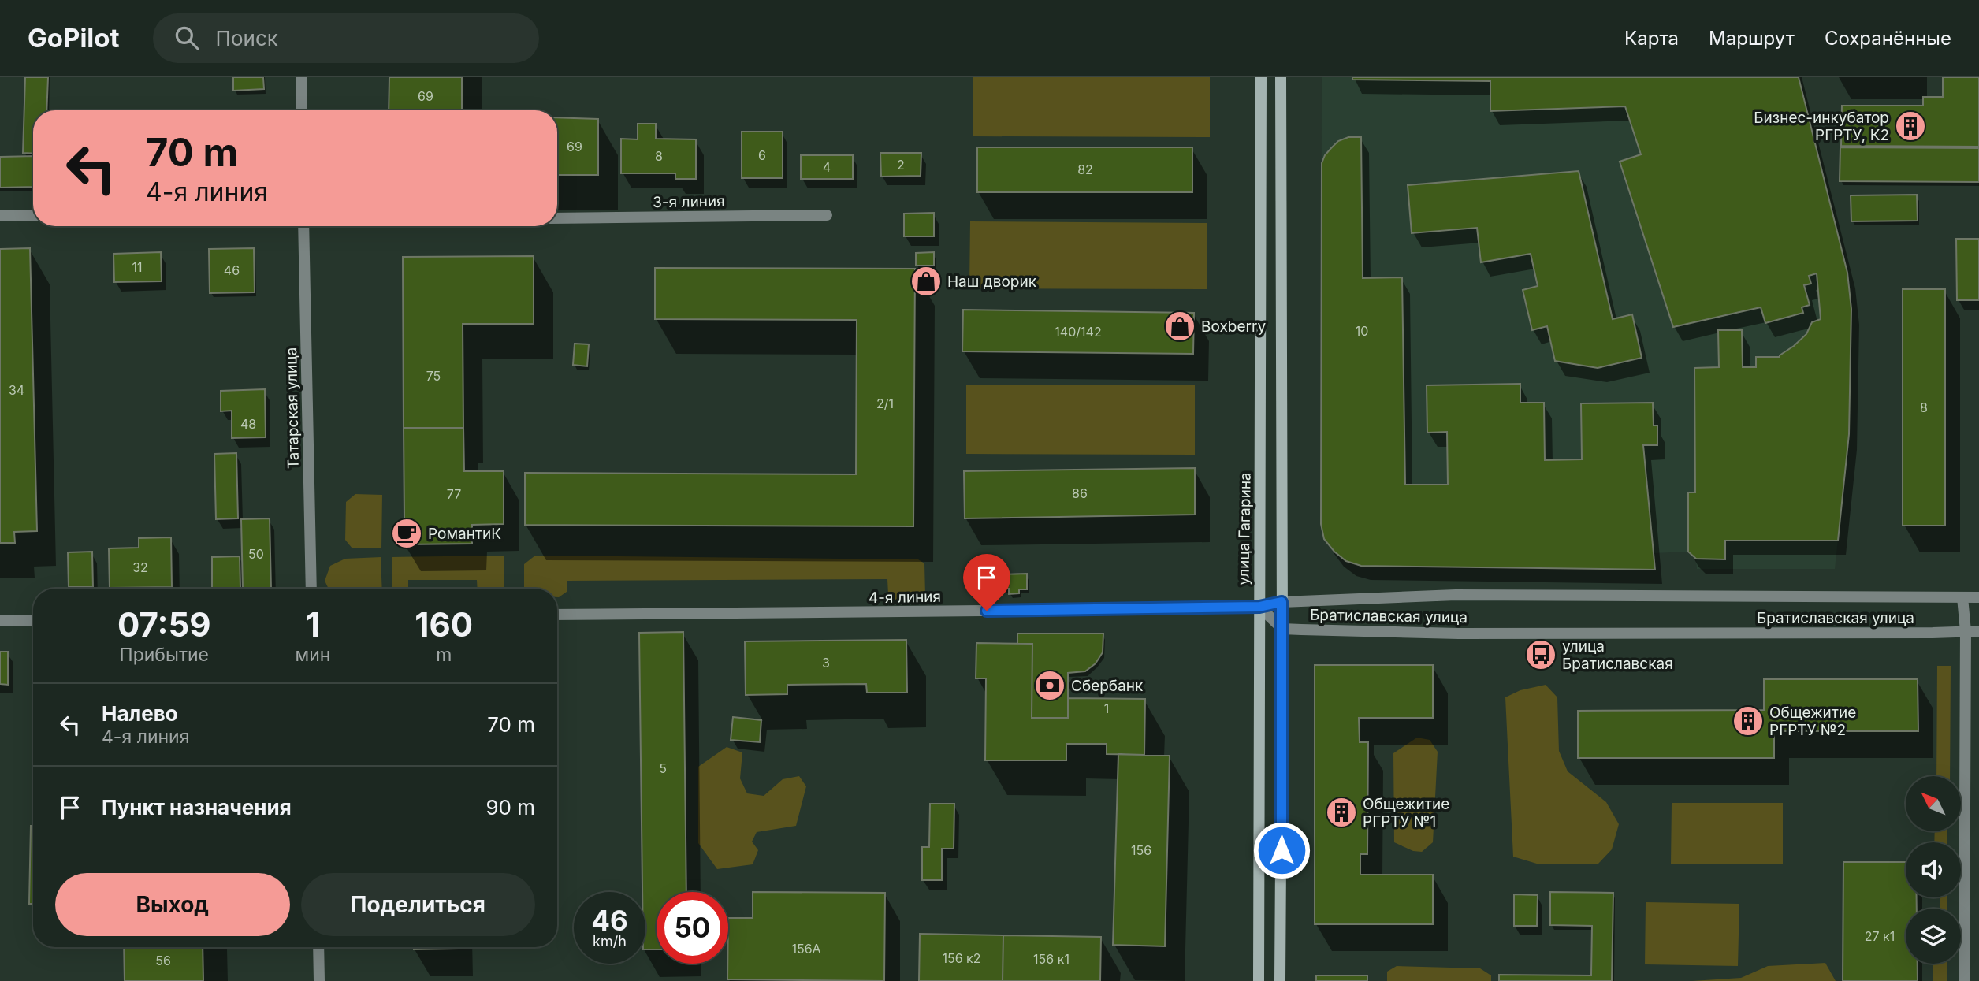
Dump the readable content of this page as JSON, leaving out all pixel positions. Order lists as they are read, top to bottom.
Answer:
{
  "streets": {
    "main road": ["улица Гагарина"],
    "street": [
      "3-я линия",
      "Татарская улица",
      "4-я линия",
      "Братиславская улица"
    ]
  },
  "crossings": [
    ["улица Гагарина", "4-я линия"],
    ["улица Гагарина", "Братиславская улица"],
    ["4-я линия", "Братиславская улица"]
  ],
  "places": {
    "building": ["Бизнес-инкубатор РГРТУ, К2", "Общежитие РГРТУ №2", "Общежитие РГРТУ №1"],
    "shop": ["Наш дворик", "Boxberry"],
    "cafe": ["РомантиК"],
    "bus stop": ["улица Братиславская"],
    "bank": ["Сбербанк"]
  },
  "house_numbers": [
    "69",
    "69",
    "6",
    "8",
    "2",
    "4",
    "82",
    "11",
    "46",
    "10",
    "140/142",
    "75",
    "34",
    "2/1",
    "8",
    "48",
    "86",
    "77",
    "50",
    "32",
    "3",
    "1",
    "5",
    "156",
    "27 к1",
    "156А",
    "156 к2",
    "156 к1",
    "56"
  ],
  "north": "top left",
  "page": {
    "header": "GoPilot",
    "search": "Поиск",
    "nav": ["Карта", "Маршрут", "Сохранённые"],
    "turn": ["70 m", "4-я линия"],
    "eta": [
      "07:59",
      "Прибытие",
      "1",
      "мин",
      "160",
      "m"
    ],
    "list": [
      {
        "name": "Налево",
        "note": "4-я линия",
        "value": "70 m"
      },
      {
        "name": "Пункт назначения",
        "value": "90 m"
      }
    ],
    "buttons": ["Выход", "Поделиться"],
    "speed": "46 km/h",
    "limit": "50"
  }
}
